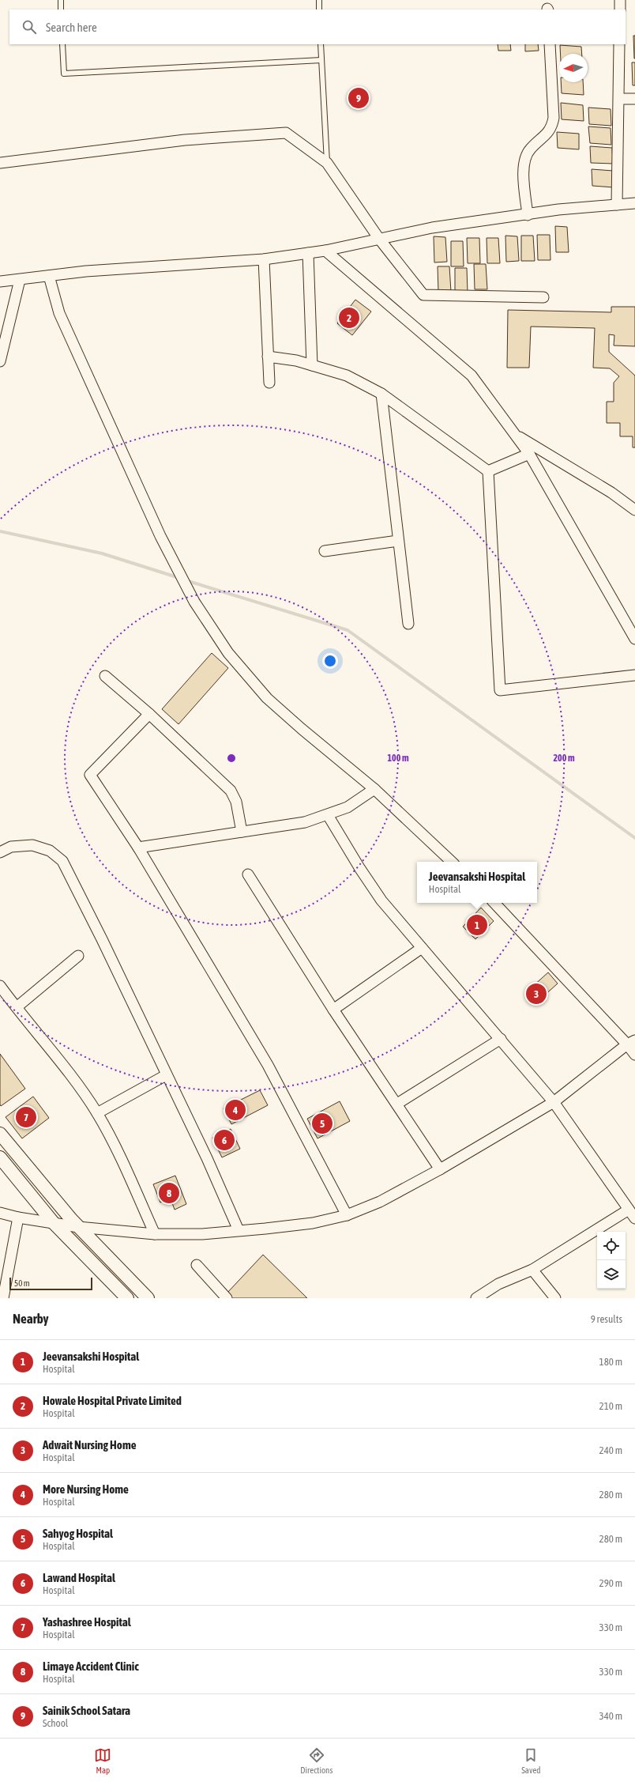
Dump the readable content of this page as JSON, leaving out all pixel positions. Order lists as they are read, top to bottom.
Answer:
{
  "scale_bar": "50 m",
  "north": "left",
  "page": {
    "search": "Search here",
    "pins": [
      "9",
      "2",
      "1",
      "3",
      "4",
      "7",
      "5",
      "6",
      "8"
    ],
    "popup": ["Jeevansakshi Hospital", "Hospital"],
    "scale": "50 m",
    "heading": ["Nearby", "9 results"],
    "list": [
      {
        "mark": "1",
        "name": "Jeevansakshi Hospital",
        "note": "Hospital",
        "value": "180 m"
      },
      {
        "mark": "2",
        "name": "Howale Hospital Private Limited",
        "note": "Hospital",
        "value": "210 m"
      },
      {
        "mark": "3",
        "name": "Adwait Nursing Home",
        "note": "Hospital",
        "value": "240 m"
      },
      {
        "mark": "4",
        "name": "More Nursing Home",
        "note": "Hospital",
        "value": "280 m"
      },
      {
        "mark": "5",
        "name": "Sahyog Hospital",
        "note": "Hospital",
        "value": "280 m"
      },
      {
        "mark": "6",
        "name": "Lawand Hospital",
        "note": "Hospital",
        "value": "290 m"
      },
      {
        "mark": "7",
        "name": "Yashashree Hospital",
        "note": "Hospital",
        "value": "330 m"
      },
      {
        "mark": "8",
        "name": "Limaye Accident Clinic",
        "note": "Hospital",
        "value": "330 m"
      },
      {
        "mark": "9",
        "name": "Sainik School Satara",
        "note": "School",
        "value": "340 m"
      }
    ],
    "nav": ["Map", "Directions", "Saved"]
  },
  "rings": ["100 m", "200 m"]
}
